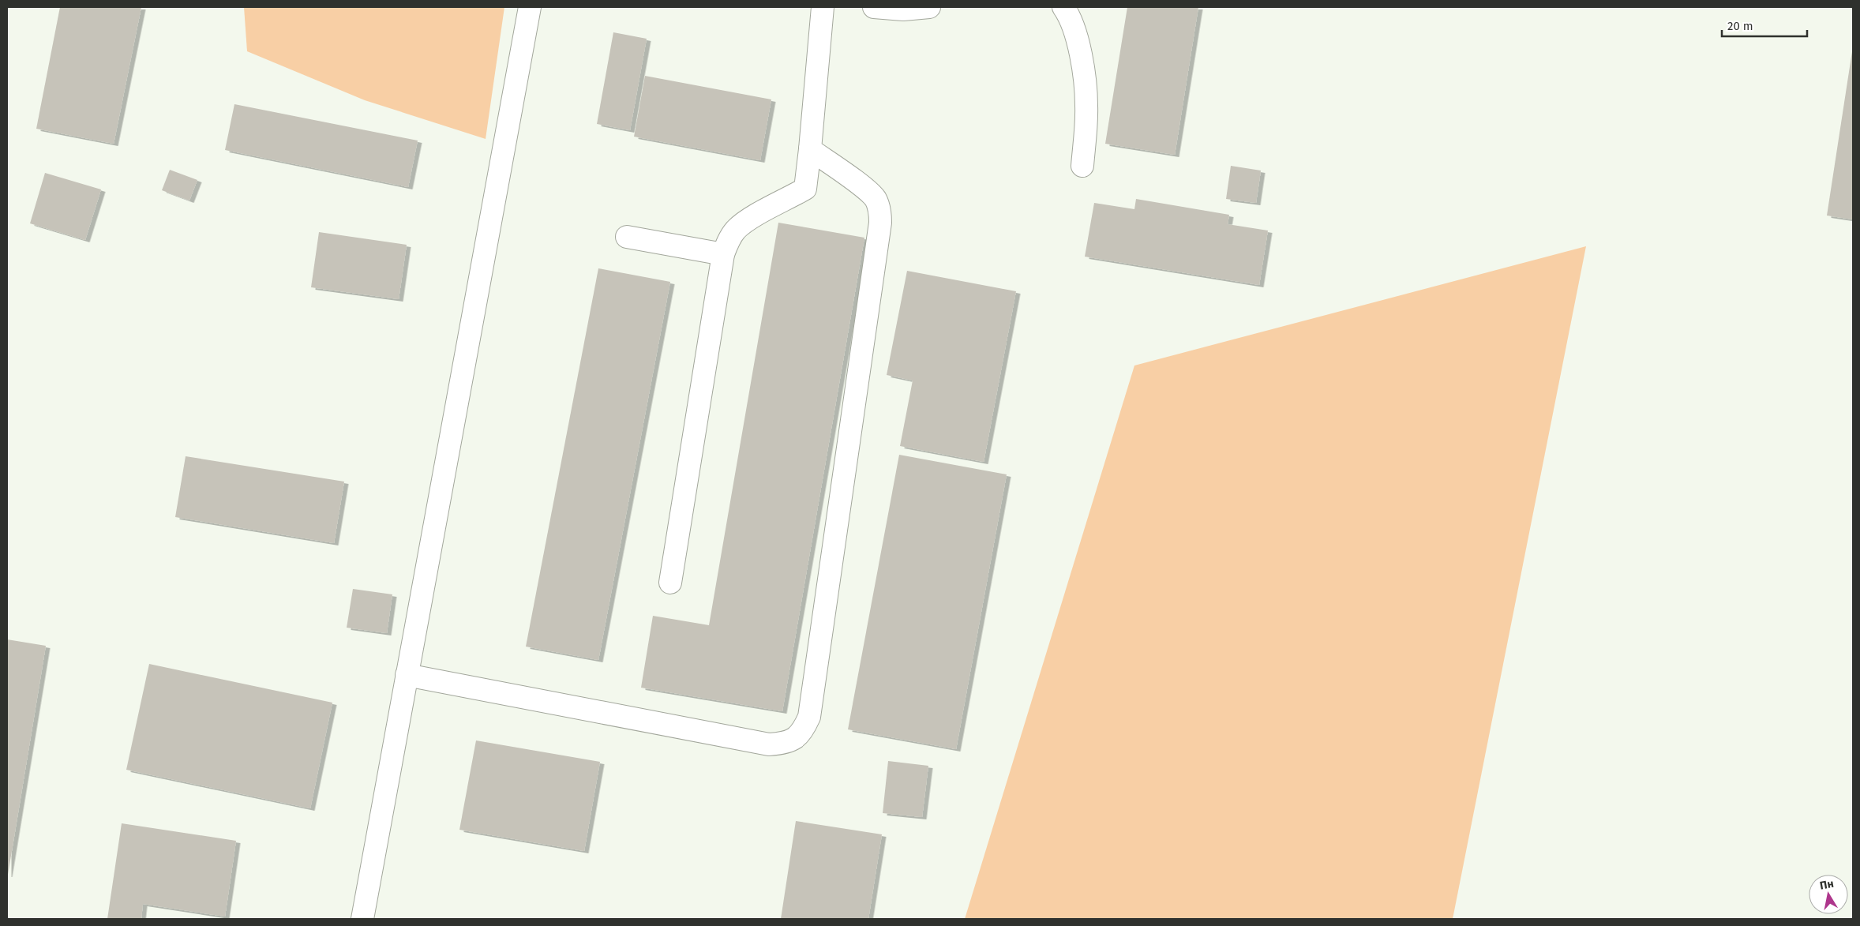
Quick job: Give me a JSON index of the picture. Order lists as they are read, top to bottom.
{
  "scale_bar": "20 m",
  "north": "top"
}
